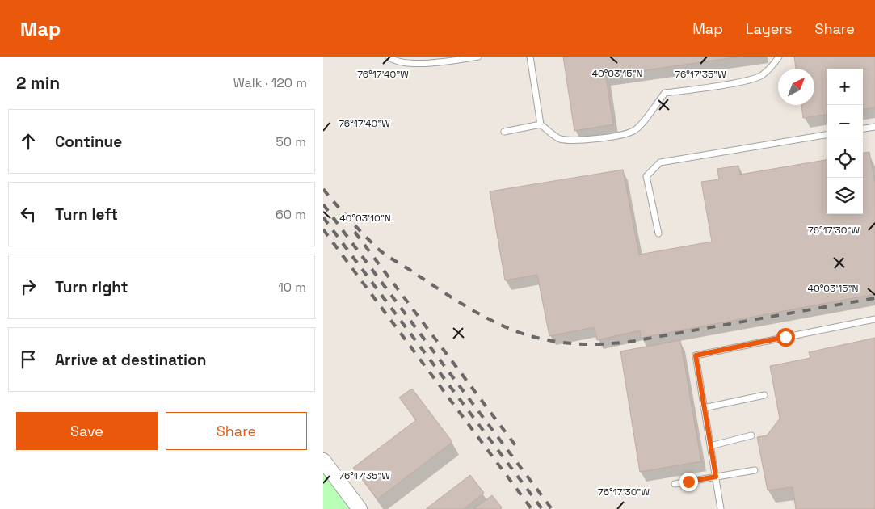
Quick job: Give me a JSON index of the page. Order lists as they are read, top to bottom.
{
  "north": "top right",
  "page": {
    "header": "Map",
    "nav": ["Map", "Layers", "Share"],
    "heading": ["2 min", "Walk · 120 m"],
    "map_buttons": ["+", "−"],
    "list": [
      ["Continue", "50 m"],
      ["Turn left", "60 m"],
      ["Turn right", "10 m"],
      "Arrive at destination"
    ],
    "buttons": ["Save", "Share"]
  },
  "coordinates": [
    "40°03'15\"N",
    "76°17'40\"W",
    "76°17'35\"W",
    "40°03'10\"N",
    "76°17'30\"W"
  ]
}
